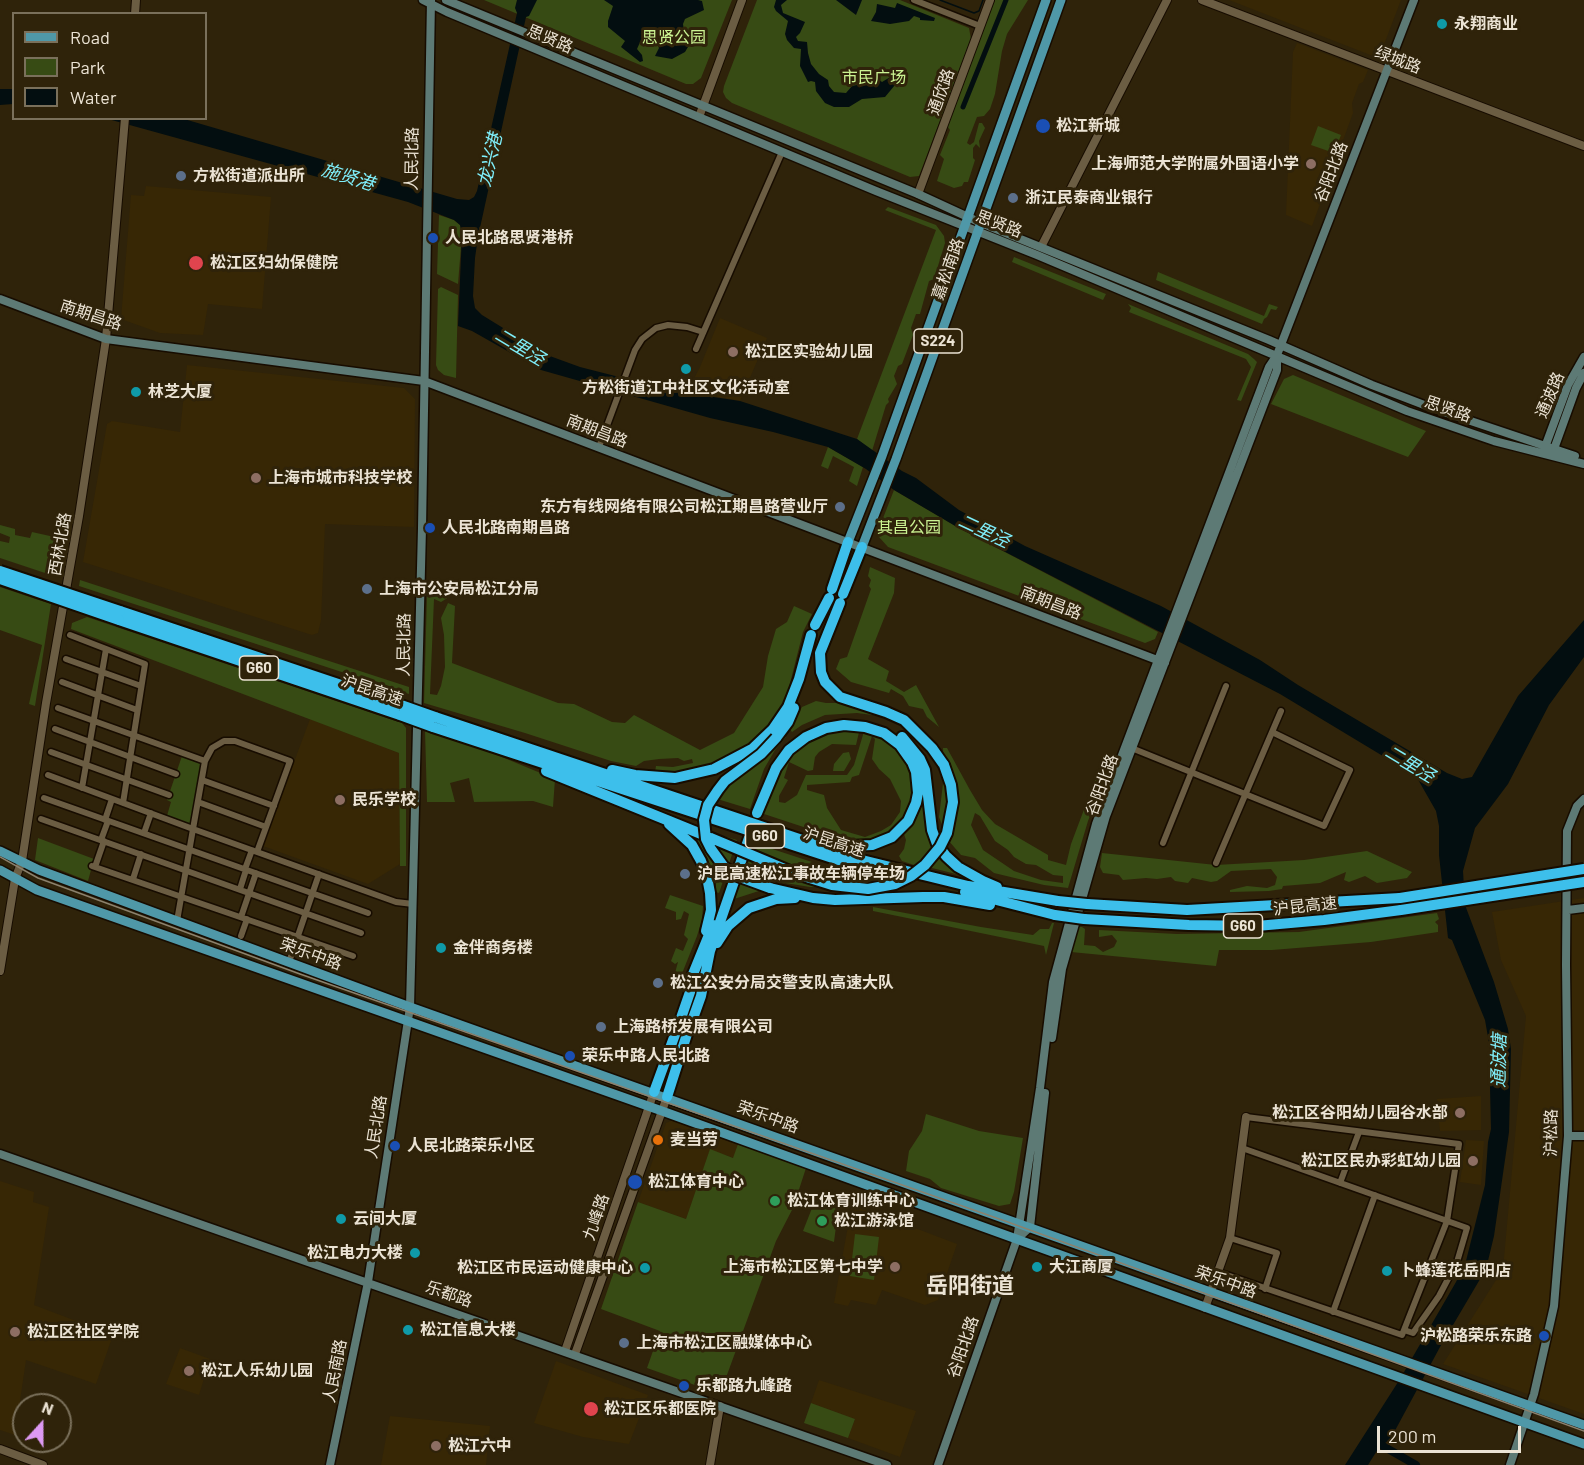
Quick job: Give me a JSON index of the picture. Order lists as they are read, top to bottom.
{
  "streets": {
    "highway": ["G60", "沪昆高速"],
    "main road": [
      "思贤路",
      "人民北路",
      "谷阳北路",
      "嘉松南路",
      "南期昌路",
      "S224",
      "通波路",
      "荣乐中路",
      "沪松路",
      "乐都路",
      "人民南路"
    ],
    "street": [
      "绿城路",
      "通欣路",
      "西林北路",
      "九峰路"
    ]
  },
  "crossings": [
    ["思贤路", "通欣路"],
    ["思贤路", "人民北路"],
    ["思贤路", "谷阳北路"],
    ["思贤路", "嘉松南路"],
    ["思贤路", "通波路"],
    ["绿城路", "谷阳北路"],
    ["人民北路", "南期昌路"],
    ["人民北路", "荣乐中路"],
    ["人民北路", "乐都路"],
    ["人民北路", "人民南路"],
    ["谷阳北路", "南期昌路"],
    ["谷阳北路", "荣乐中路"],
    ["嘉松南路", "南期昌路"],
    ["南期昌路", "西林北路"],
    ["西林北路", "荣乐中路"],
    ["荣乐中路", "沪松路"],
    ["荣乐中路", "九峰路"],
    ["九峰路", "乐都路"],
    ["乐都路", "人民南路"]
  ],
  "districts": ["岳阳街道"],
  "water": [
    "龙兴港",
    "施贤港",
    "二里泾",
    "通波塘"
  ],
  "parks": ["思贤公园", "市民广场", "其昌公园"],
  "places": [
    "永翔商业",
    "松江新城",
    "上海师范大学附属外国语小学",
    "方松街道派出所",
    "浙江民泰商业银行",
    "人民北路思贤港桥",
    "松江区妇幼保健院",
    "松江区实验幼儿园",
    "方松街道江中社区文化活动室",
    "林芝大厦",
    "上海市城市科技学校",
    "东方有线网络有限公司松江期昌路营业厅",
    "人民北路南期昌路",
    "上海市公安局松江分局",
    "民乐学校",
    "沪昆高速松江事故车辆停车场",
    "金伴商务楼",
    "松江公安分局交警支队高速大队",
    "上海路桥发展有限公司",
    "荣乐中路人民北路",
    "松江区谷阳幼儿园谷水部",
    "麦当劳",
    "人民北路荣乐小区",
    "松江区民办彩虹幼儿园",
    "松江体育中心",
    "松江体育训练中心",
    "云间大厦",
    "松江游泳馆",
    "松江电力大楼",
    "上海市松江区第七中学",
    "大江商厦",
    "松江区市民运动健康中心",
    "卜蜂莲花岳阳店",
    "松江信息大楼",
    "松江区社区学院",
    "沪松路荣乐东路",
    "上海市松江区融媒体中心",
    "松江人乐幼儿园",
    "乐都路九峰路",
    "松江区乐都医院",
    "松江六中"
  ],
  "legend": ["Road", "Park", "Water"],
  "scale_bar": "200 m",
  "north": "top"
}
